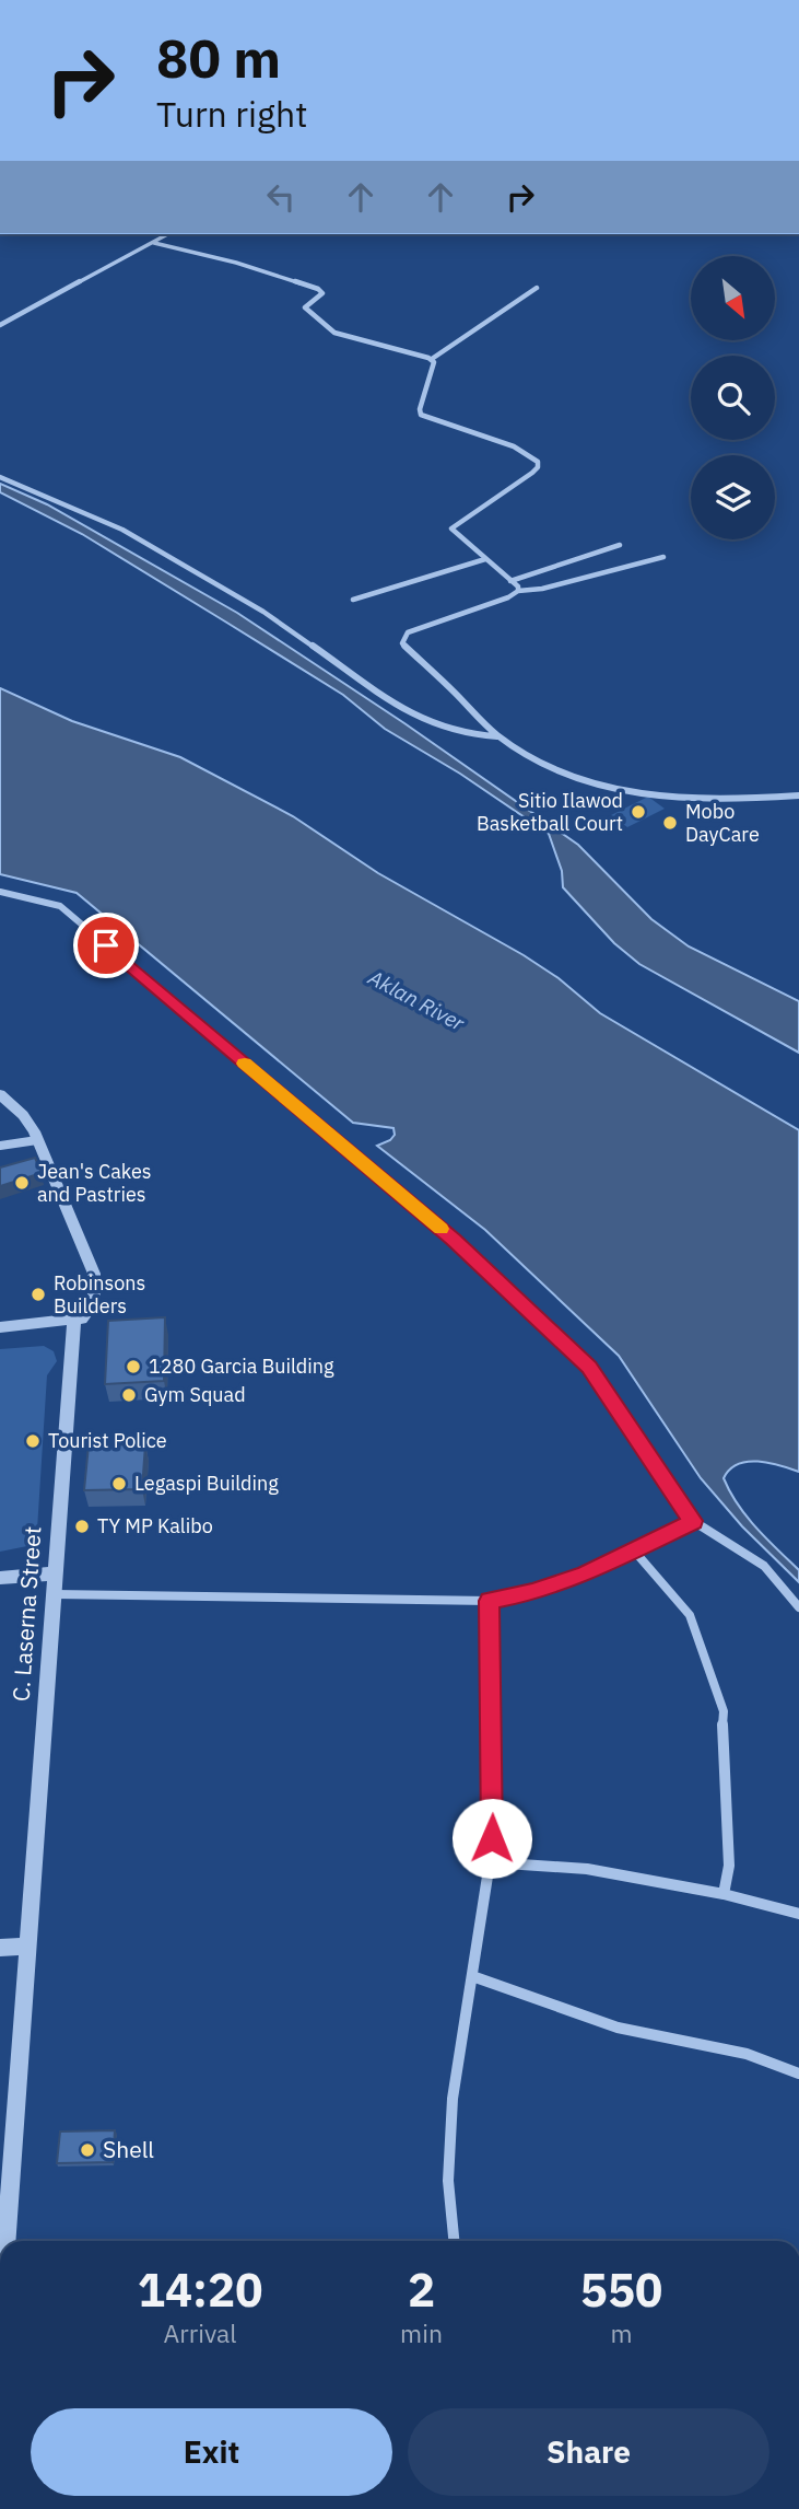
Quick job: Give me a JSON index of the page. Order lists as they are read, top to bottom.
{
  "streets": {
    "street": ["C. Laserna Street"]
  },
  "water": ["Aklan River"],
  "places": [
    "Sitio Ilawod Basketball Court",
    "Mobo DayCare",
    "Jean's Cakes and Pastries",
    "Robinsons Builders",
    "1280 Garcia Building",
    "Gym Squad",
    "Tourist Police",
    "Legaspi Building",
    "TY MP Kalibo",
    "Shell"
  ],
  "north": "bottom right",
  "page": {
    "turn": ["80 m", "Turn right"],
    "eta": [
      "14:20",
      "Arrival",
      "2",
      "min",
      "550",
      "m"
    ],
    "buttons": ["Exit", "Share"]
  }
}
